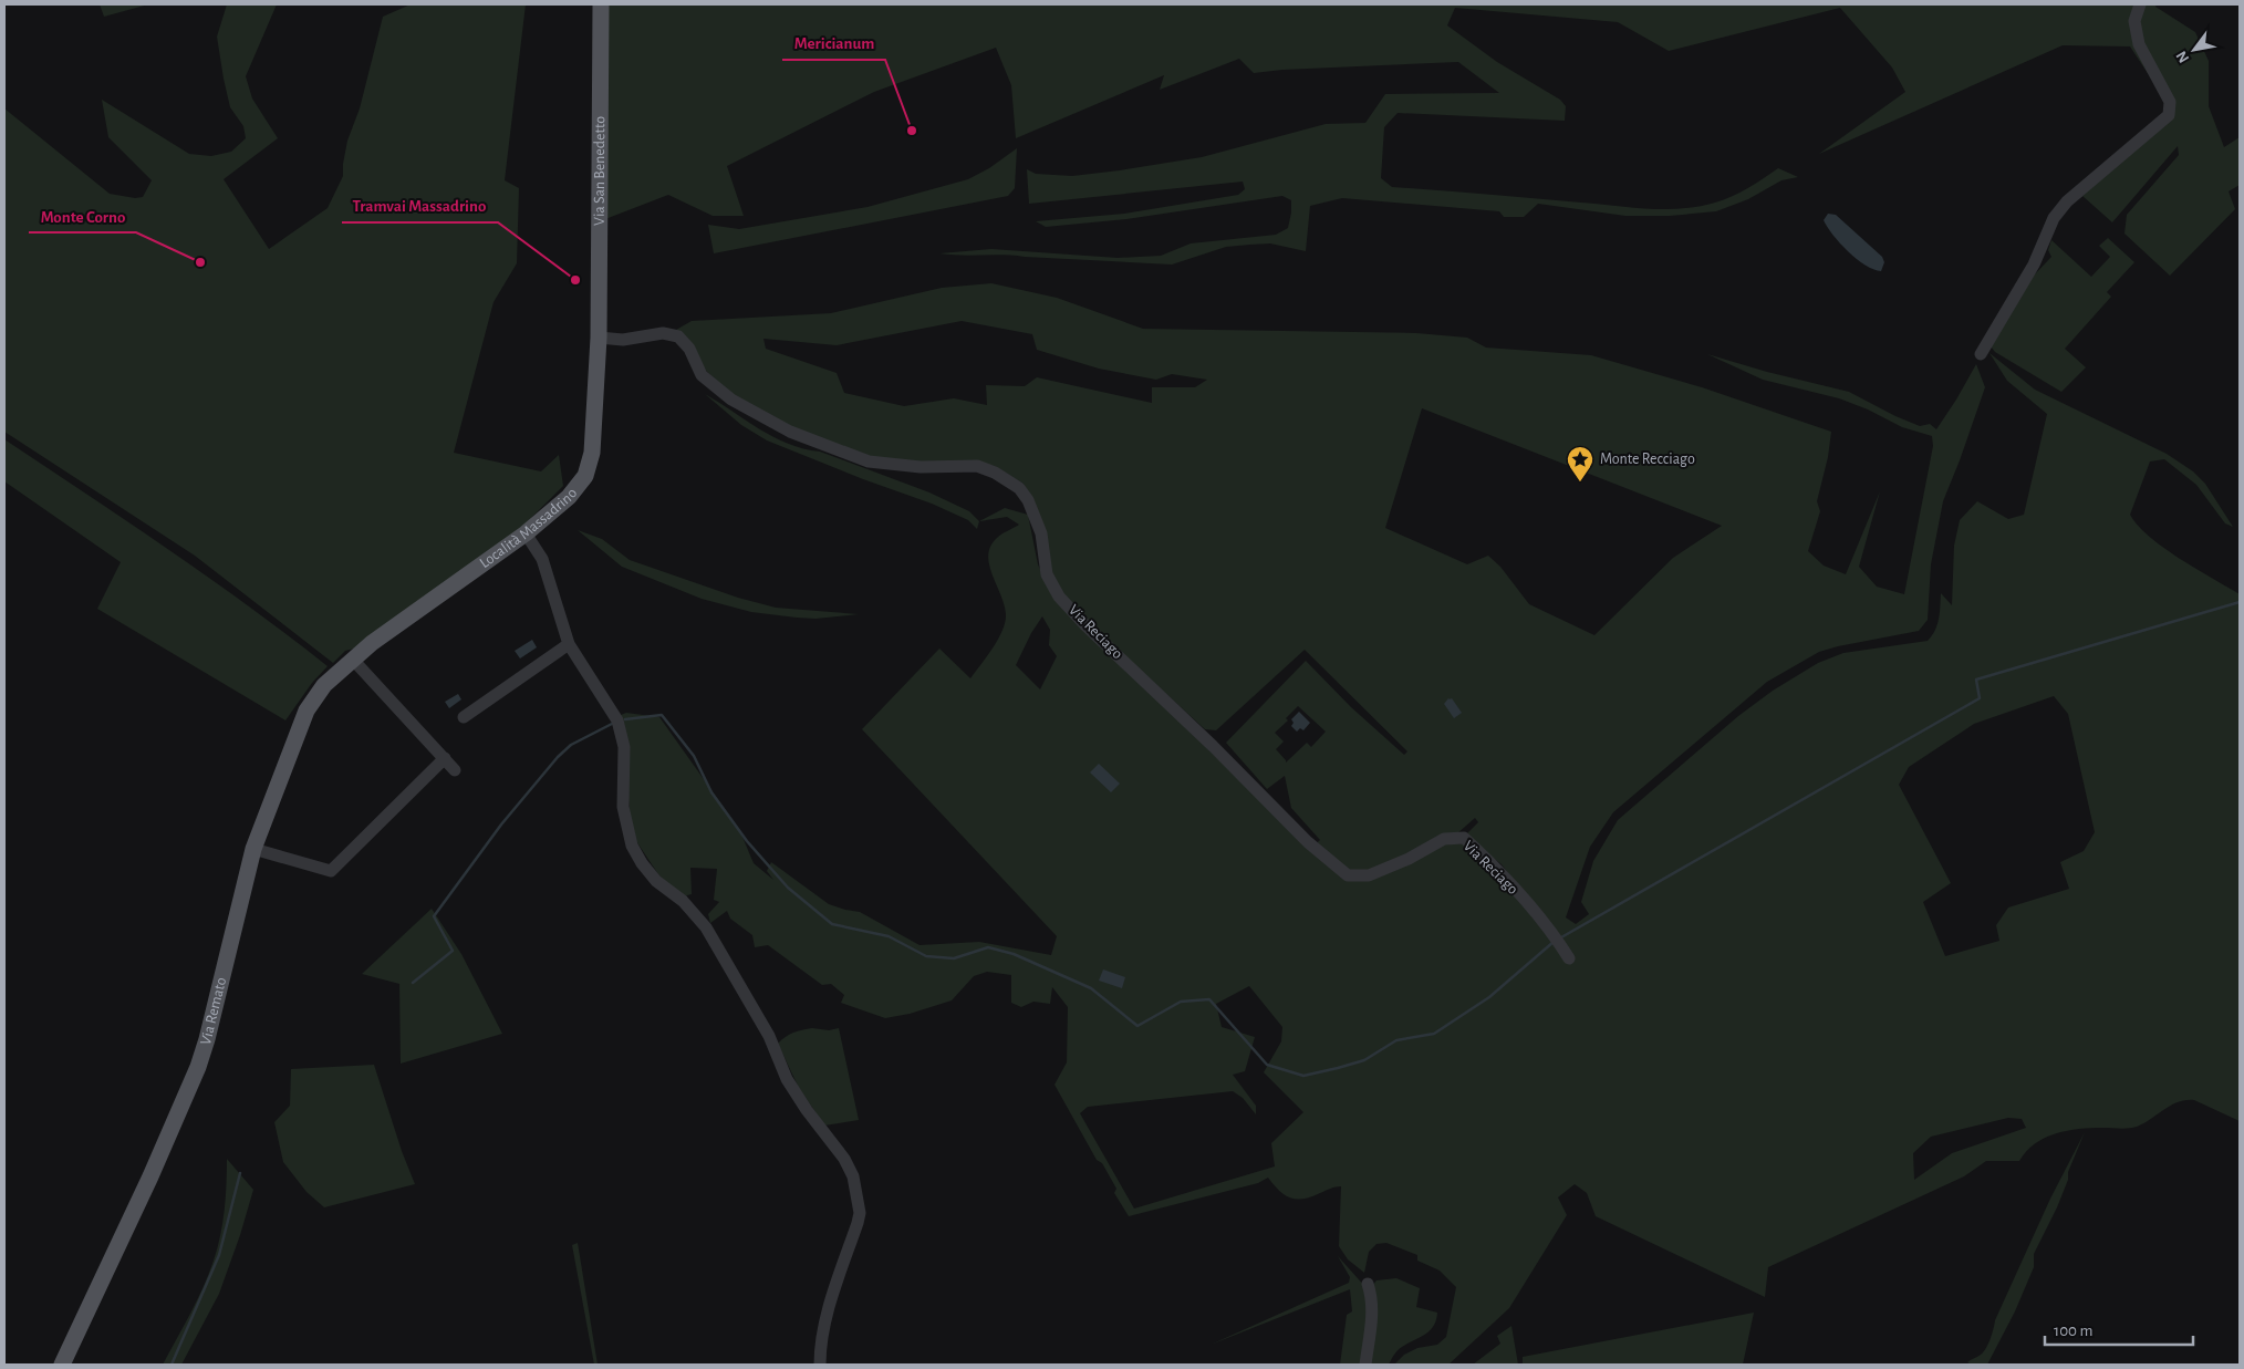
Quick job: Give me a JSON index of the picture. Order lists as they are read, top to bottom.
{
  "streets": {
    "main road": ["Via San Benedetto", "Località Massadrino", "Via Remato"],
    "street": ["Via Reciago"]
  },
  "crossings": [
    ["Via San Benedetto", "Località Massadrino"],
    ["Via San Benedetto", "Via Reciago"],
    ["Località Massadrino", "Via Reciago"],
    ["Località Massadrino", "Via Remato"]
  ],
  "places": {
    "other": ["Mericianum", "Monte Corno", "Tramvai Massadrino"],
    "place": ["Monte Recciago"]
  },
  "scale_bar": "100 m",
  "north": "bottom left"
}
